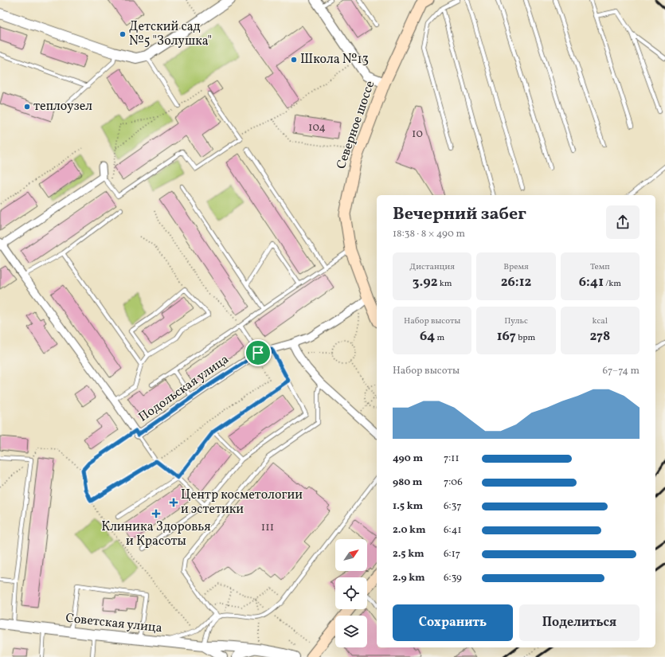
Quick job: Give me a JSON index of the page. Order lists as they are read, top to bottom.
{
  "streets": {
    "main road": ["Северное шоссе"],
    "street": ["Подольская улица", "Советская улица"]
  },
  "crossings": [
    ["Северное шоссе", "Подольская улица"]
  ],
  "places": {
    "other": ["Детский сад №5 \"Золушка\"", "Школа №13", "теплоузел"],
    "health": ["Центр косметологии и эстетики", "Клиника Здоровья и Красоты"]
  },
  "house_numbers": ["104", "10", "111"],
  "north": "top right",
  "page": {
    "heading": ["Вечерний забег", "18:38 · 8 × 490 m"],
    "stats": [
      ["Дистанция", "3.92 km"],
      ["Время", "26:12"],
      ["Темп", "6:41 /km"],
      ["Набор высоты", "64 m"],
      ["Пульс", "167 bpm"],
      ["kcal", "278"]
    ],
    "chart": ["Набор высоты", "67–74 m"],
    "list": [
      {
        "name": "490 m",
        "note": "7:11"
      },
      {
        "name": "980 m",
        "note": "7:06"
      },
      {
        "name": "1.5 km",
        "note": "6:37"
      },
      {
        "name": "2.0 km",
        "note": "6:41"
      },
      {
        "name": "2.5 km",
        "note": "6:17"
      },
      {
        "name": "2.9 km",
        "note": "6:39"
      }
    ],
    "buttons": ["Сохранить", "Поделиться"]
  }
}
